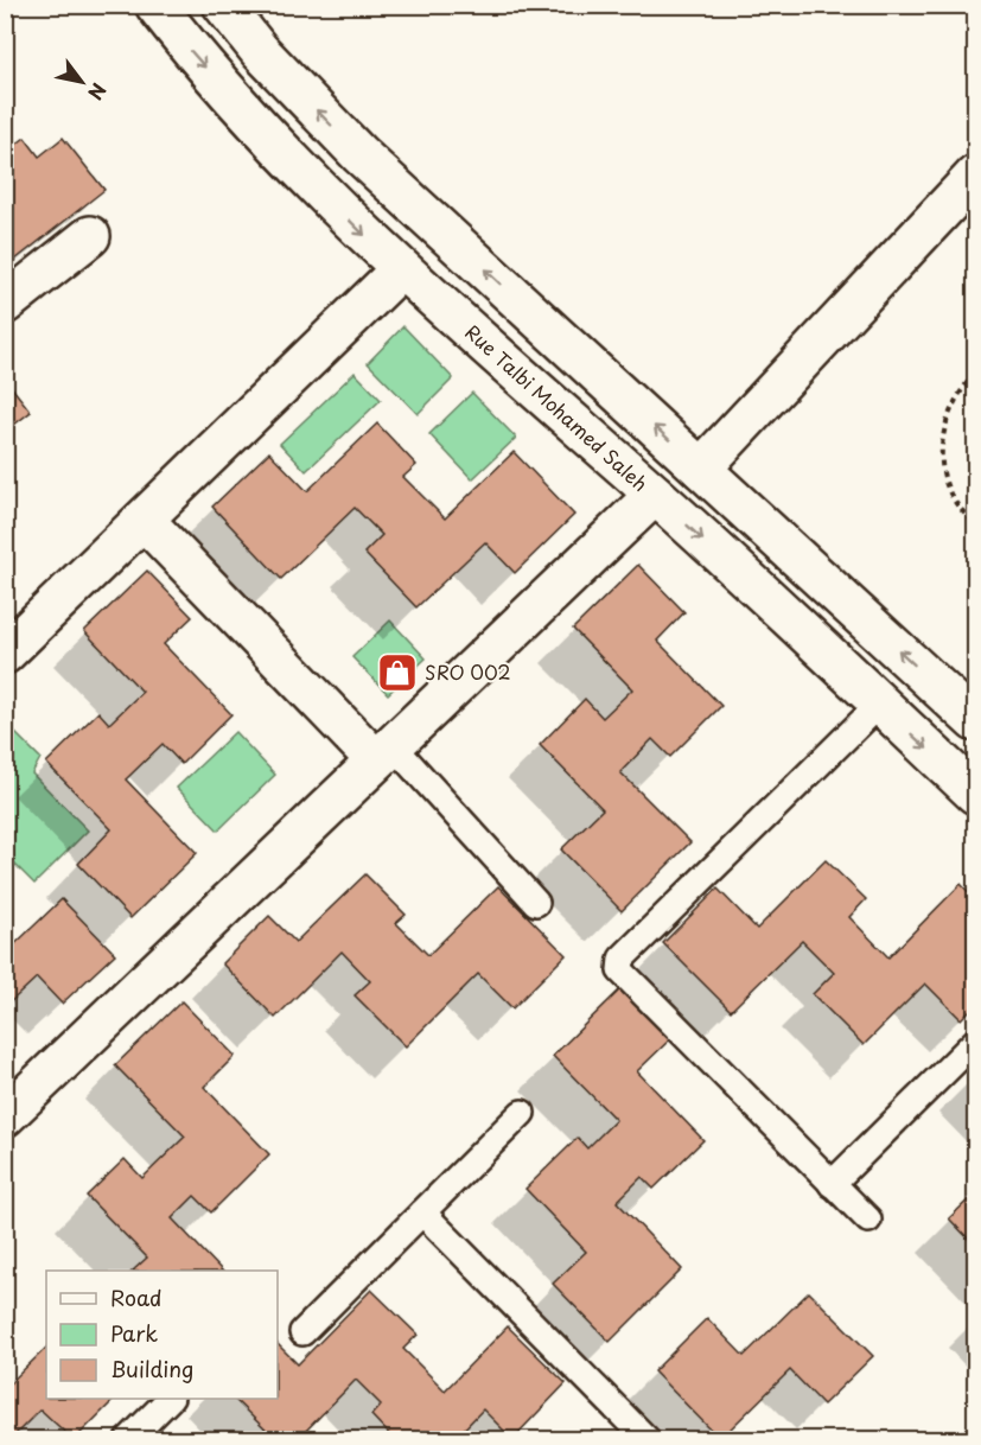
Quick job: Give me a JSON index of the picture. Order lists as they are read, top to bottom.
{
  "streets": {
    "street": ["Rue Talbi Mohamed Saleh"]
  },
  "places": {
    "shop": ["SRO 002"]
  },
  "legend": ["Road", "Park", "Building"],
  "north": "bottom right"
}
